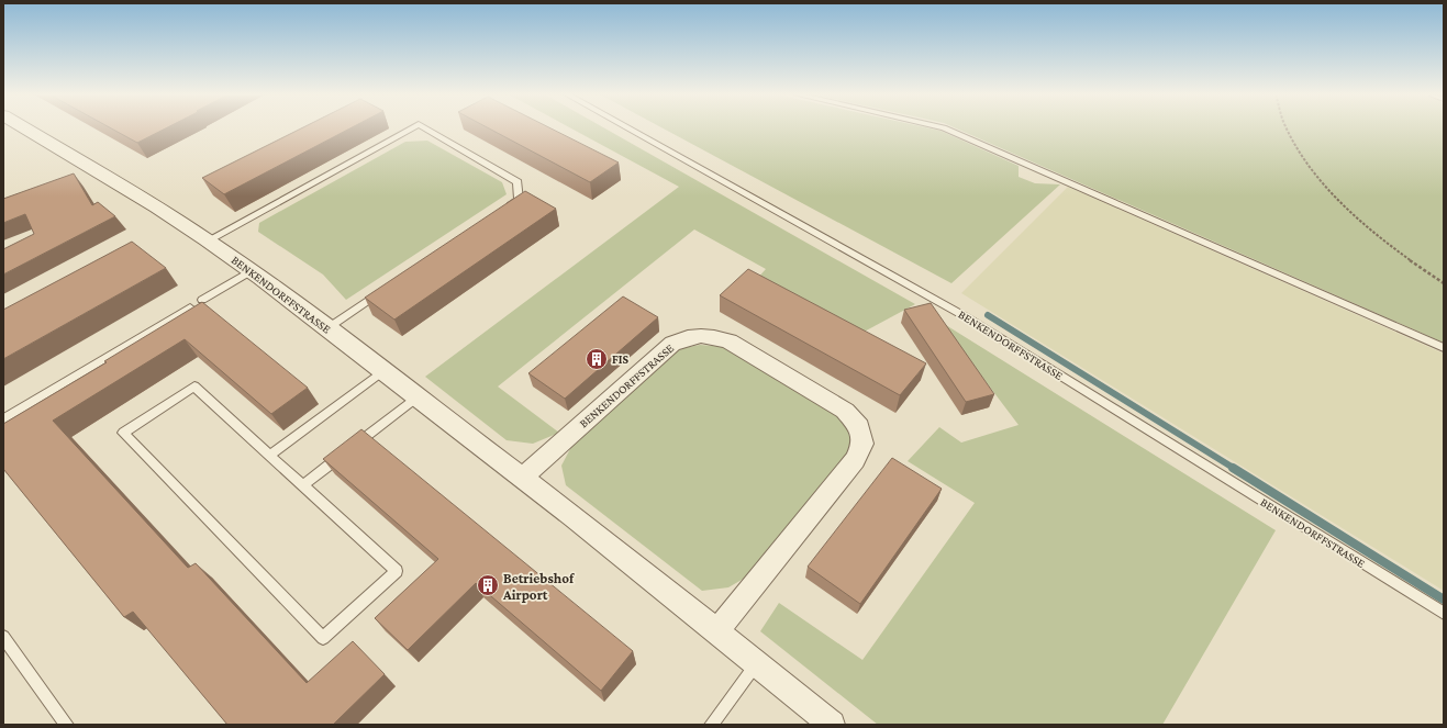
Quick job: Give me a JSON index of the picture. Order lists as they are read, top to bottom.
{
  "streets": {
    "street": ["BENKENDORFFSTRASSE"]
  },
  "places": {
    "building": ["FIS", "Betriebshof Airport"]
  }
}
